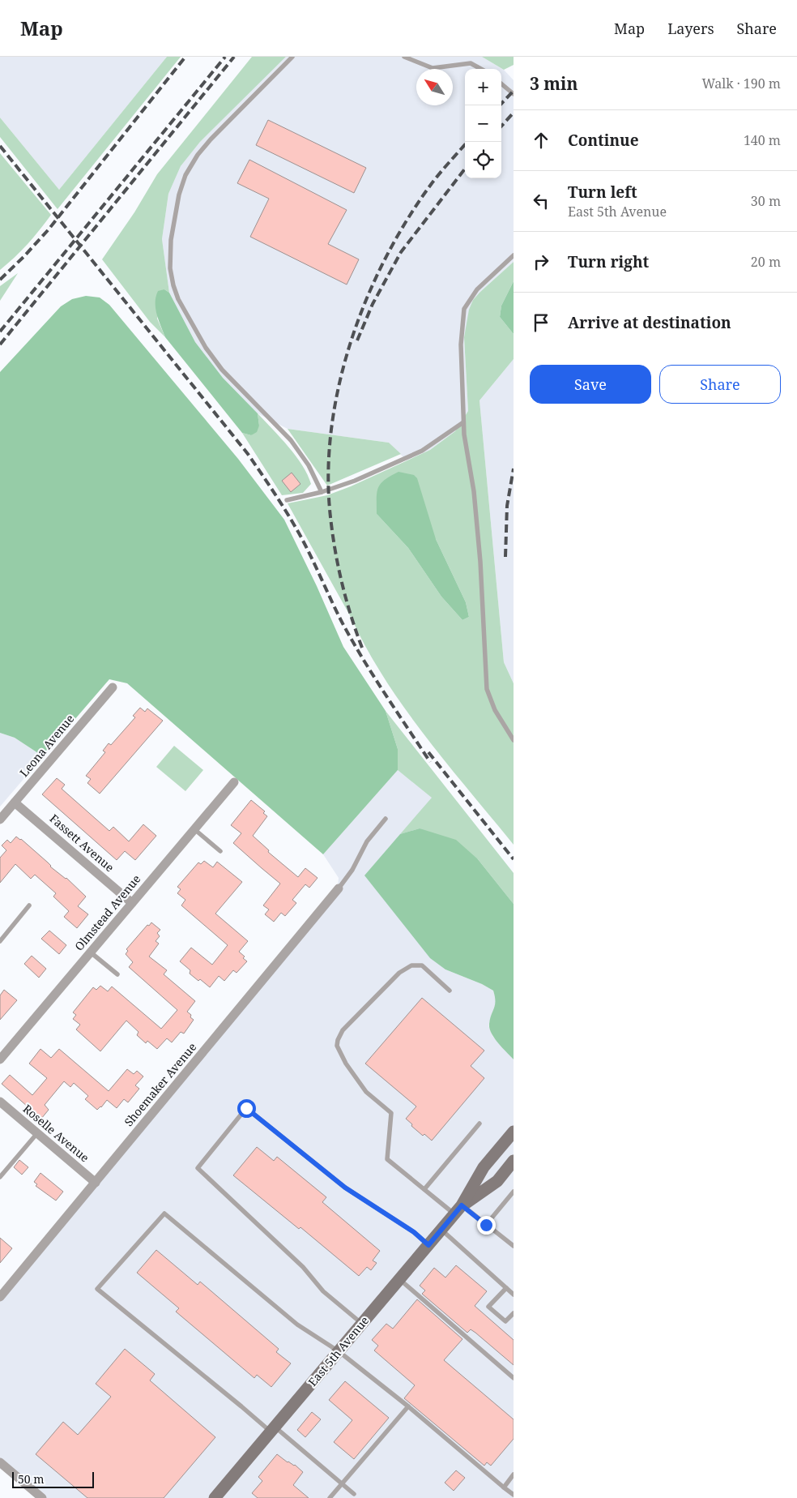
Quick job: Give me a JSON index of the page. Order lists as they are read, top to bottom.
{
  "streets": {
    "main road": ["East 5th Avenue"],
    "street": [
      "Leona Avenue",
      "Fassett Avenue",
      "Olmstead Avenue",
      "Shoemaker Avenue",
      "Roselle Avenue"
    ]
  },
  "crossings": [
    ["Leona Avenue", "Fassett Avenue"],
    ["Fassett Avenue", "Olmstead Avenue"],
    ["Shoemaker Avenue", "Roselle Avenue"]
  ],
  "scale_bar": "50 m",
  "north": "top left",
  "page": {
    "header": "Map",
    "nav": ["Map", "Layers", "Share"],
    "heading": ["3 min", "Walk · 190 m"],
    "map_buttons": ["+", "−"],
    "list": [
      ["Continue", "140 m"],
      ["Turn left", "East 5th Avenue", "30 m"],
      ["Turn right", "20 m"],
      "Arrive at destination"
    ],
    "buttons": ["Save", "Share"],
    "scale": "50 m"
  }
}
